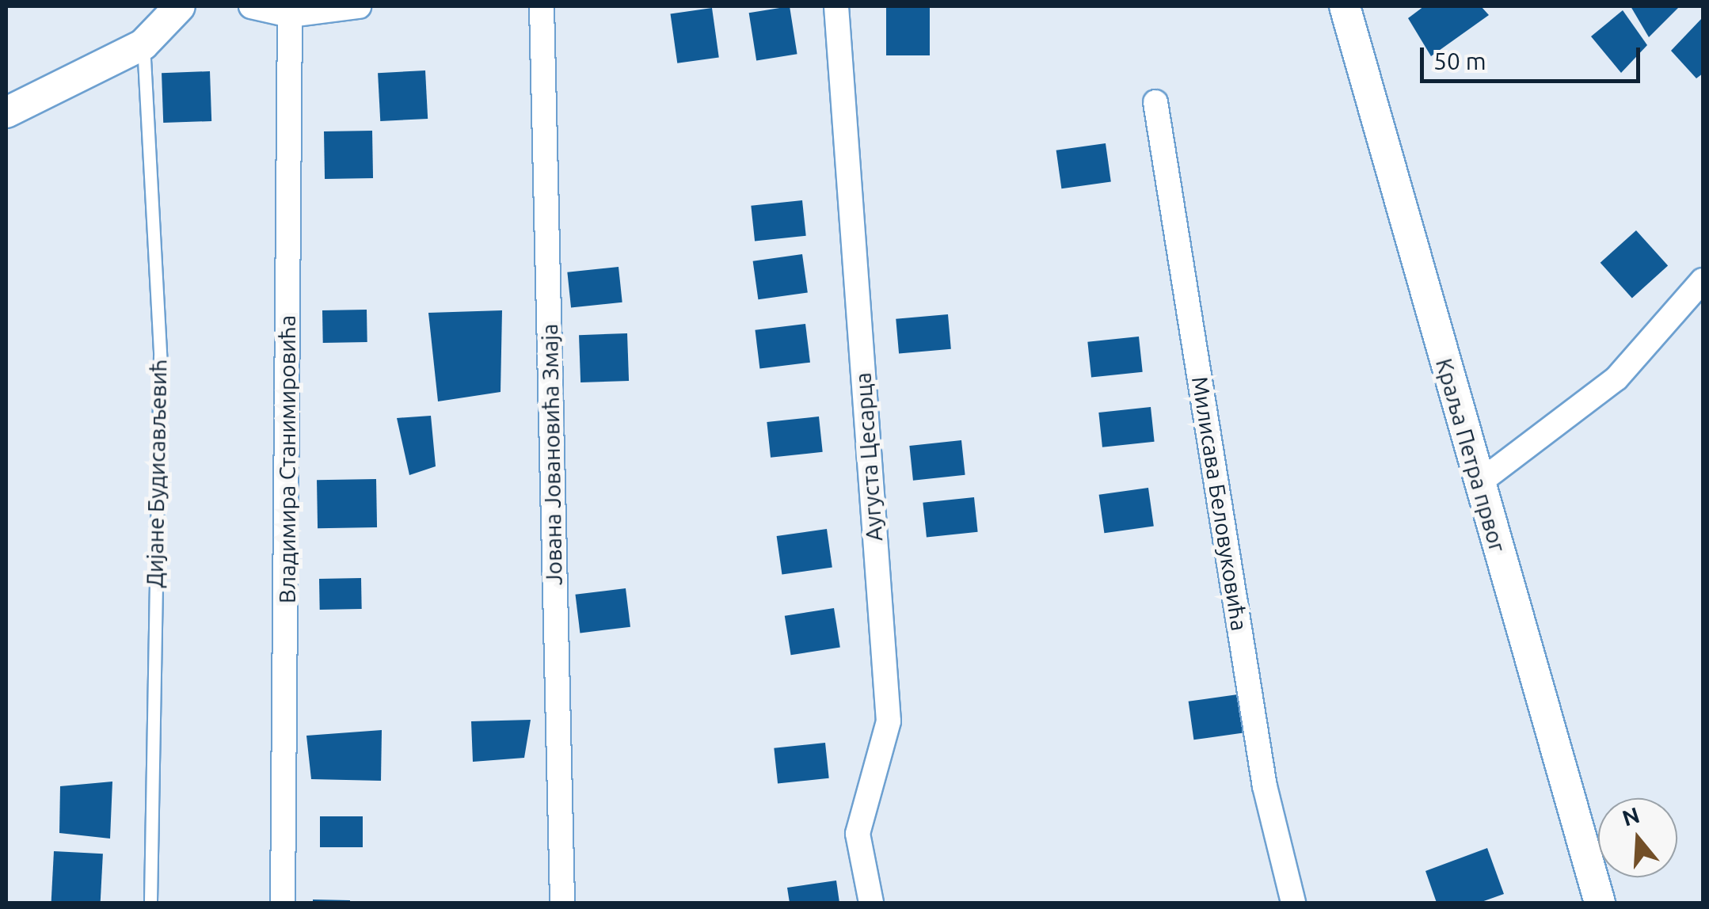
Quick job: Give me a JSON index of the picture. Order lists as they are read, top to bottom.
{
  "streets": {
    "street": [
      "Јована Јовановића Змаја",
      "Краља Петра првог",
      "Аугуста Цесарца",
      "Владимира Станимировића",
      "Милисава Беловуковића"
    ],
    "lane": ["Дијане Будисављевић"]
  },
  "scale_bar": "50 m",
  "north": "top"
}
